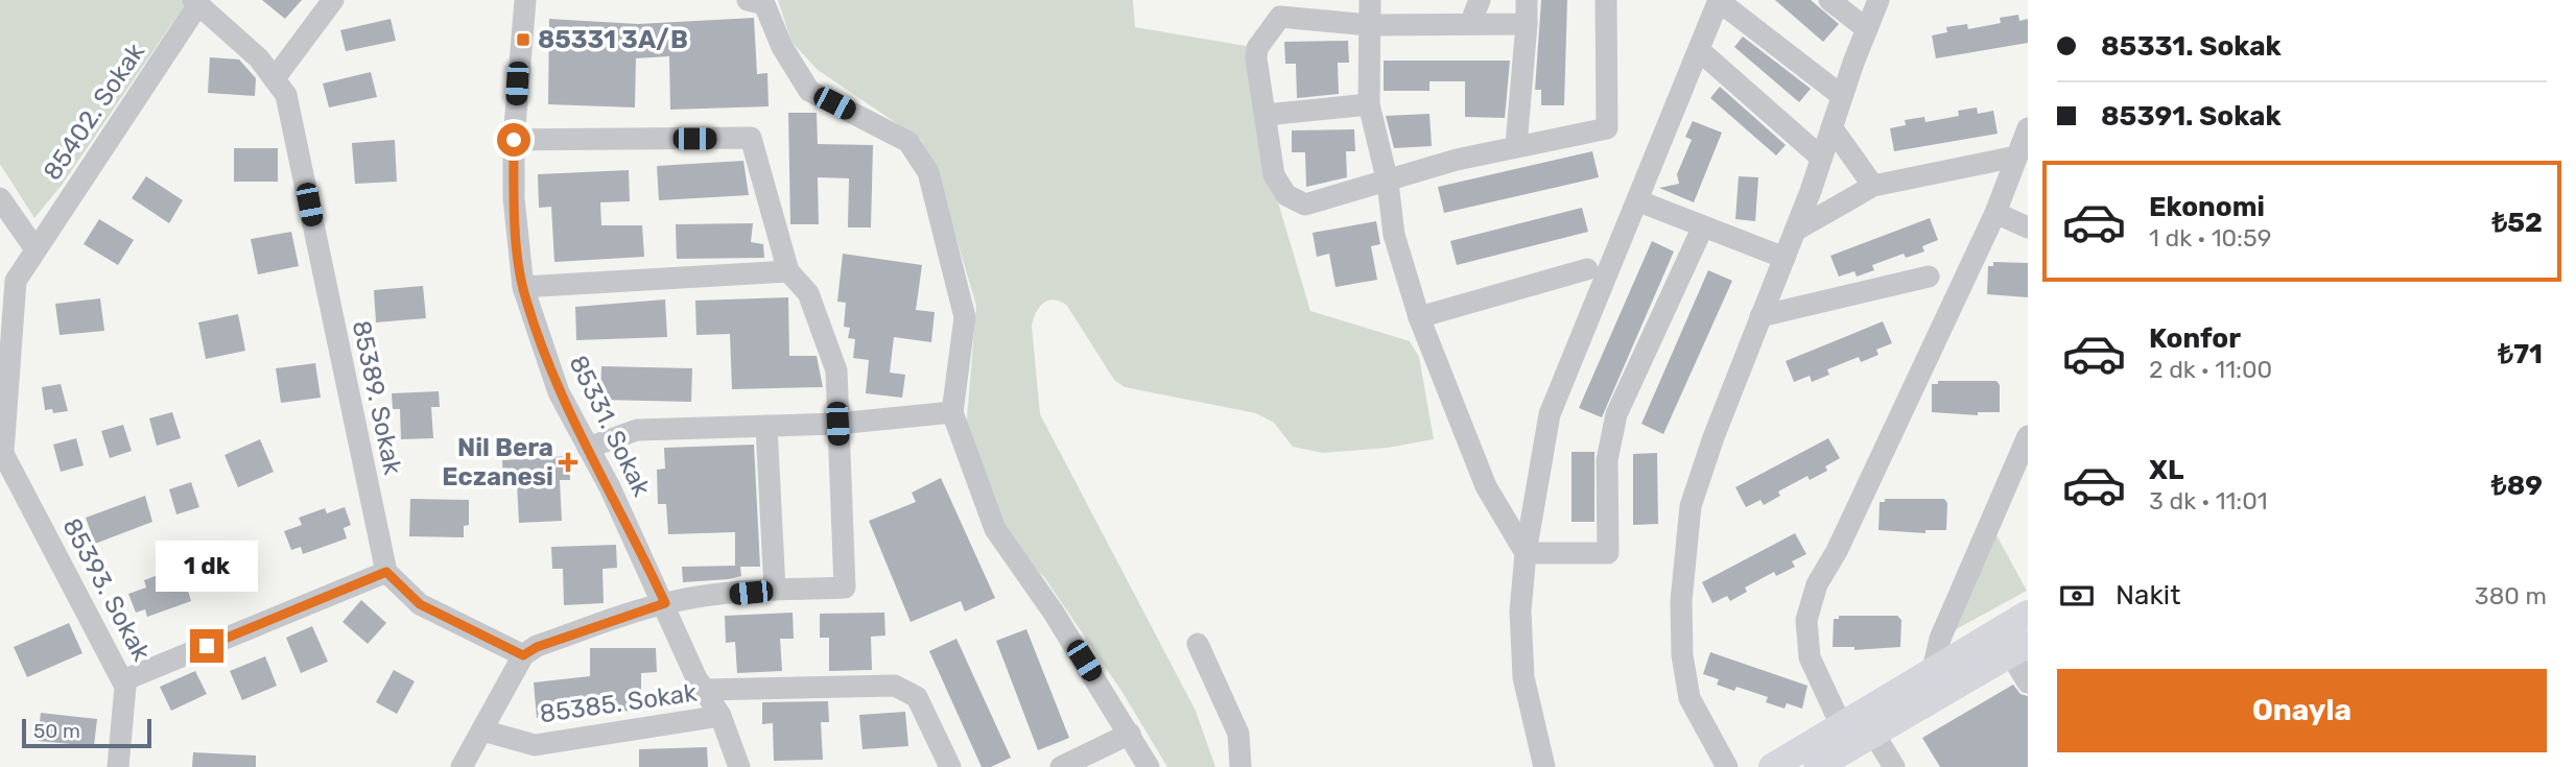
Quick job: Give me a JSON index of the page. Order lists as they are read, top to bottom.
{
  "streets": {
    "street": [
      "85402. Sokak",
      "85389. Sokak",
      "85331. Sokak",
      "85393. Sokak",
      "85385. Sokak"
    ]
  },
  "crossings": [
    ["85402. Sokak", "85389. Sokak"],
    ["85402. Sokak", "85393. Sokak"],
    ["85331. Sokak", "85385. Sokak"]
  ],
  "places": {
    "transit": ["85331 3A/B"],
    "health": ["Nil Bera Eczanesi"]
  },
  "scale_bar": "50 m",
  "page": {
    "banner": ["85331. Sokak", "85391. Sokak"],
    "list": [
      {
        "name": "Ekonomi",
        "note": "1 dk · 10:59",
        "value": "₺52"
      },
      {
        "name": "Konfor",
        "note": "2 dk · 11:00",
        "value": "₺71"
      },
      {
        "name": "XL",
        "note": "3 dk · 11:01",
        "value": "₺89"
      }
    ],
    "bubble": "1 dk",
    "pay": ["Nakit", "380 m"],
    "buttons": "Onayla",
    "scale": "50 m"
  }
}
